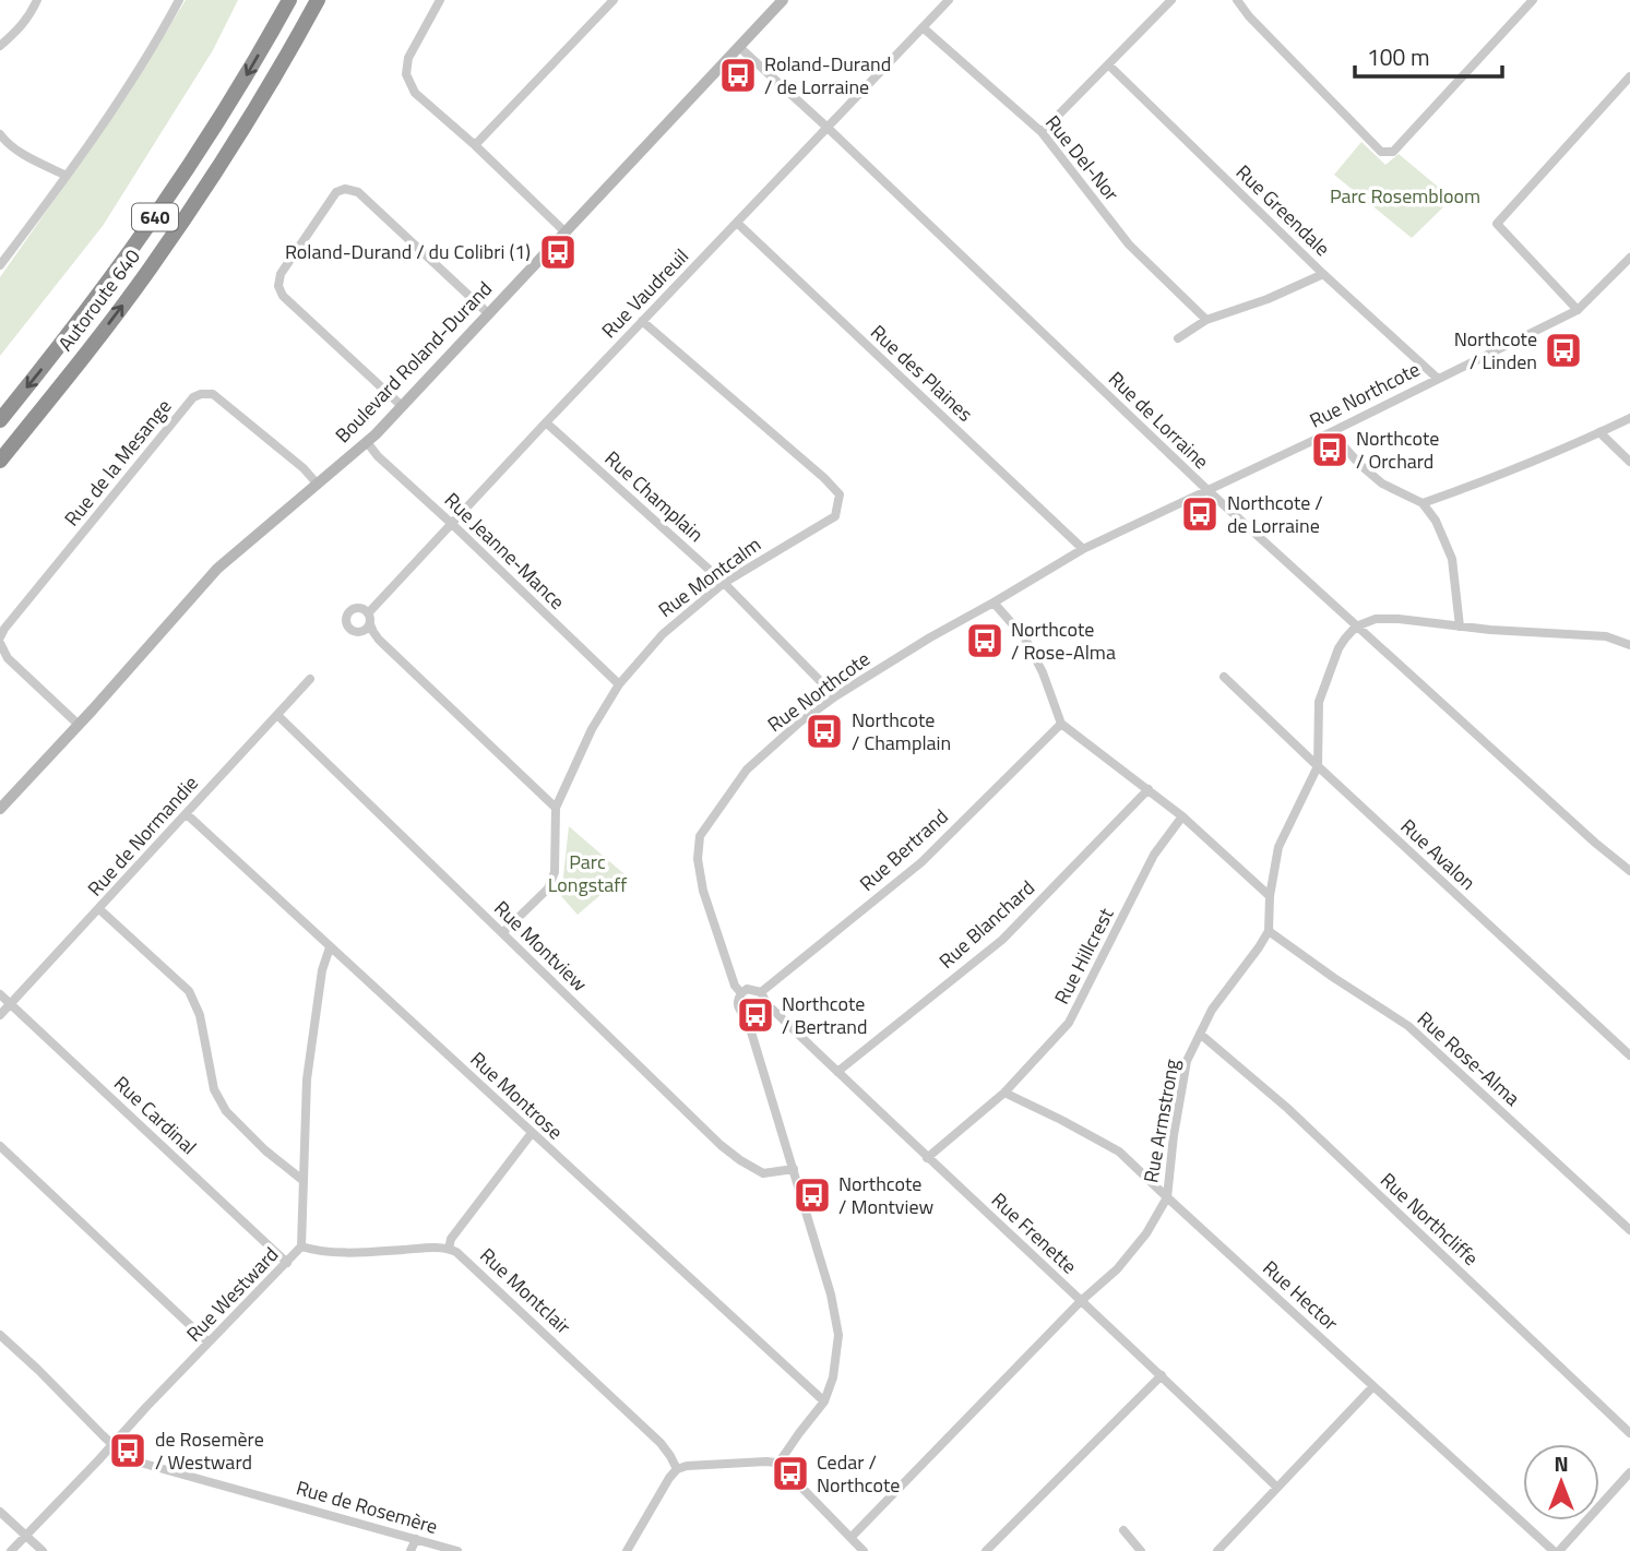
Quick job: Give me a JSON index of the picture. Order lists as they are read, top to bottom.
{
  "streets": {
    "highway": ["640", "Autoroute 640"],
    "street": [
      "Rue Del-Nor",
      "Rue Greendale",
      "Rue Vaudreuil",
      "Boulevard Roland-Durand",
      "Rue des Plaines",
      "Rue Northcote",
      "Rue de Lorraine",
      "Rue de la Mesange",
      "Rue Champlain",
      "Rue Jeanne-Mance",
      "Rue Montcalm",
      "Rue de Normandie",
      "Rue Bertrand",
      "Rue Avalon",
      "Rue Blanchard",
      "Rue Montview",
      "Rue Hillcrest",
      "Rue Rose-Alma",
      "Rue Montrose",
      "Rue Cardinal",
      "Rue Armstrong",
      "Rue Northcliffe",
      "Rue Frenette",
      "Rue Montclair",
      "Rue Westward",
      "Rue Hector",
      "Rue de Rosemère"
    ]
  },
  "crossings": [
    ["Rue Del-Nor", "Rue Vaudreuil"],
    ["Rue Greendale", "Rue Northcote"],
    ["Rue Vaudreuil", "Rue des Plaines"],
    ["Rue Vaudreuil", "Rue de Lorraine"],
    ["Rue Vaudreuil", "Rue Champlain"],
    ["Rue Vaudreuil", "Rue Jeanne-Mance"],
    ["Rue Vaudreuil", "Rue Montcalm"],
    ["Boulevard Roland-Durand", "Rue de Lorraine"],
    ["Boulevard Roland-Durand", "Rue de la Mesange"],
    ["Boulevard Roland-Durand", "Rue Jeanne-Mance"],
    ["Rue des Plaines", "Rue Northcote"],
    ["Rue Northcote", "Rue de Lorraine"],
    ["Rue Northcote", "Rue Champlain"],
    ["Rue Northcote", "Rue Bertrand"],
    ["Rue Northcote", "Rue Montview"],
    ["Rue Northcote", "Rue Montrose"],
    ["Rue Northcote", "Rue Frenette"],
    ["Rue Champlain", "Rue Montcalm"],
    ["Rue Jeanne-Mance", "Rue Montcalm"],
    ["Rue Montcalm", "Rue Montview"],
    ["Rue de Normandie", "Rue Montview"],
    ["Rue de Normandie", "Rue Montrose"],
    ["Rue de Normandie", "Rue Cardinal"],
    ["Rue Bertrand", "Rue Frenette"],
    ["Rue Blanchard", "Rue Frenette"],
    ["Rue Hillcrest", "Rue Frenette"],
    ["Rue Hillcrest", "Rue Hector"],
    ["Rue Rose-Alma", "Rue Armstrong"],
    ["Rue Montrose", "Rue Westward"],
    ["Rue Cardinal", "Rue Westward"],
    ["Rue Armstrong", "Rue Northcliffe"],
    ["Rue Armstrong", "Rue Frenette"],
    ["Rue Armstrong", "Rue Hector"],
    ["Rue Westward", "Rue de Rosemère"]
  ],
  "parks": ["Parc Rosembloom", "Parc Longstaff"],
  "places": {
    "bus stop": [
      "Roland-Durand / de Lorraine",
      "Roland-Durand / du Colibri (1)",
      "Northcote / Linden",
      "Northcote / Orchard",
      "Northcote / de Lorraine",
      "Northcote / Rose-Alma",
      "Northcote / Champlain",
      "Northcote / Bertrand",
      "Northcote / Montview",
      "de Rosemère / Westward",
      "Cedar / Northcote"
    ]
  },
  "scale_bar": "100 m",
  "north": "top"
}
